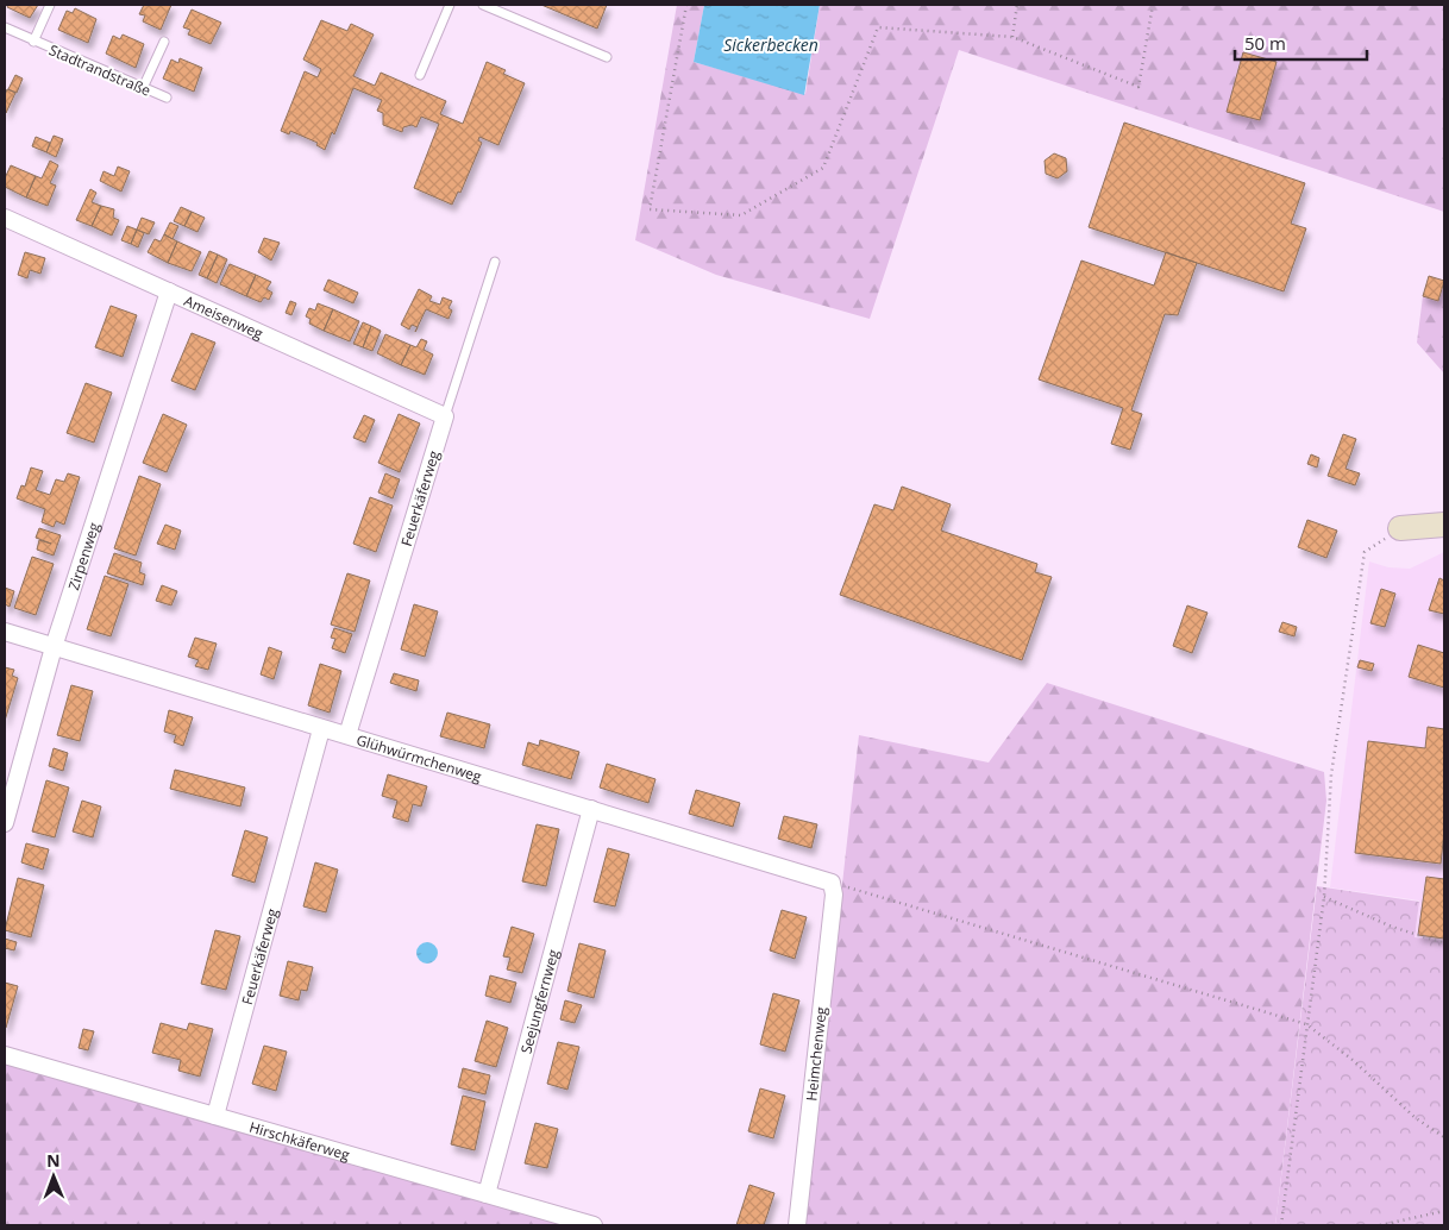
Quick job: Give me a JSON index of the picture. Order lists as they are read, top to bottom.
{
  "streets": {
    "street": [
      "Ameisenweg",
      "Feuerkäferweg",
      "Zirpenweg",
      "Glühwürmchenweg",
      "Seejungfernweg",
      "Heimchenweg",
      "Hirschkäferweg"
    ],
    "lane": ["Stadtrandstraße"]
  },
  "crossings": [
    ["Ameisenweg", "Feuerkäferweg"],
    ["Ameisenweg", "Zirpenweg"],
    ["Feuerkäferweg", "Glühwürmchenweg"],
    ["Feuerkäferweg", "Hirschkäferweg"],
    ["Zirpenweg", "Glühwürmchenweg"],
    ["Glühwürmchenweg", "Seejungfernweg"],
    ["Glühwürmchenweg", "Heimchenweg"],
    ["Seejungfernweg", "Hirschkäferweg"]
  ],
  "water": ["Sickerbecken"],
  "scale_bar": "50 m",
  "north": "top"
}
